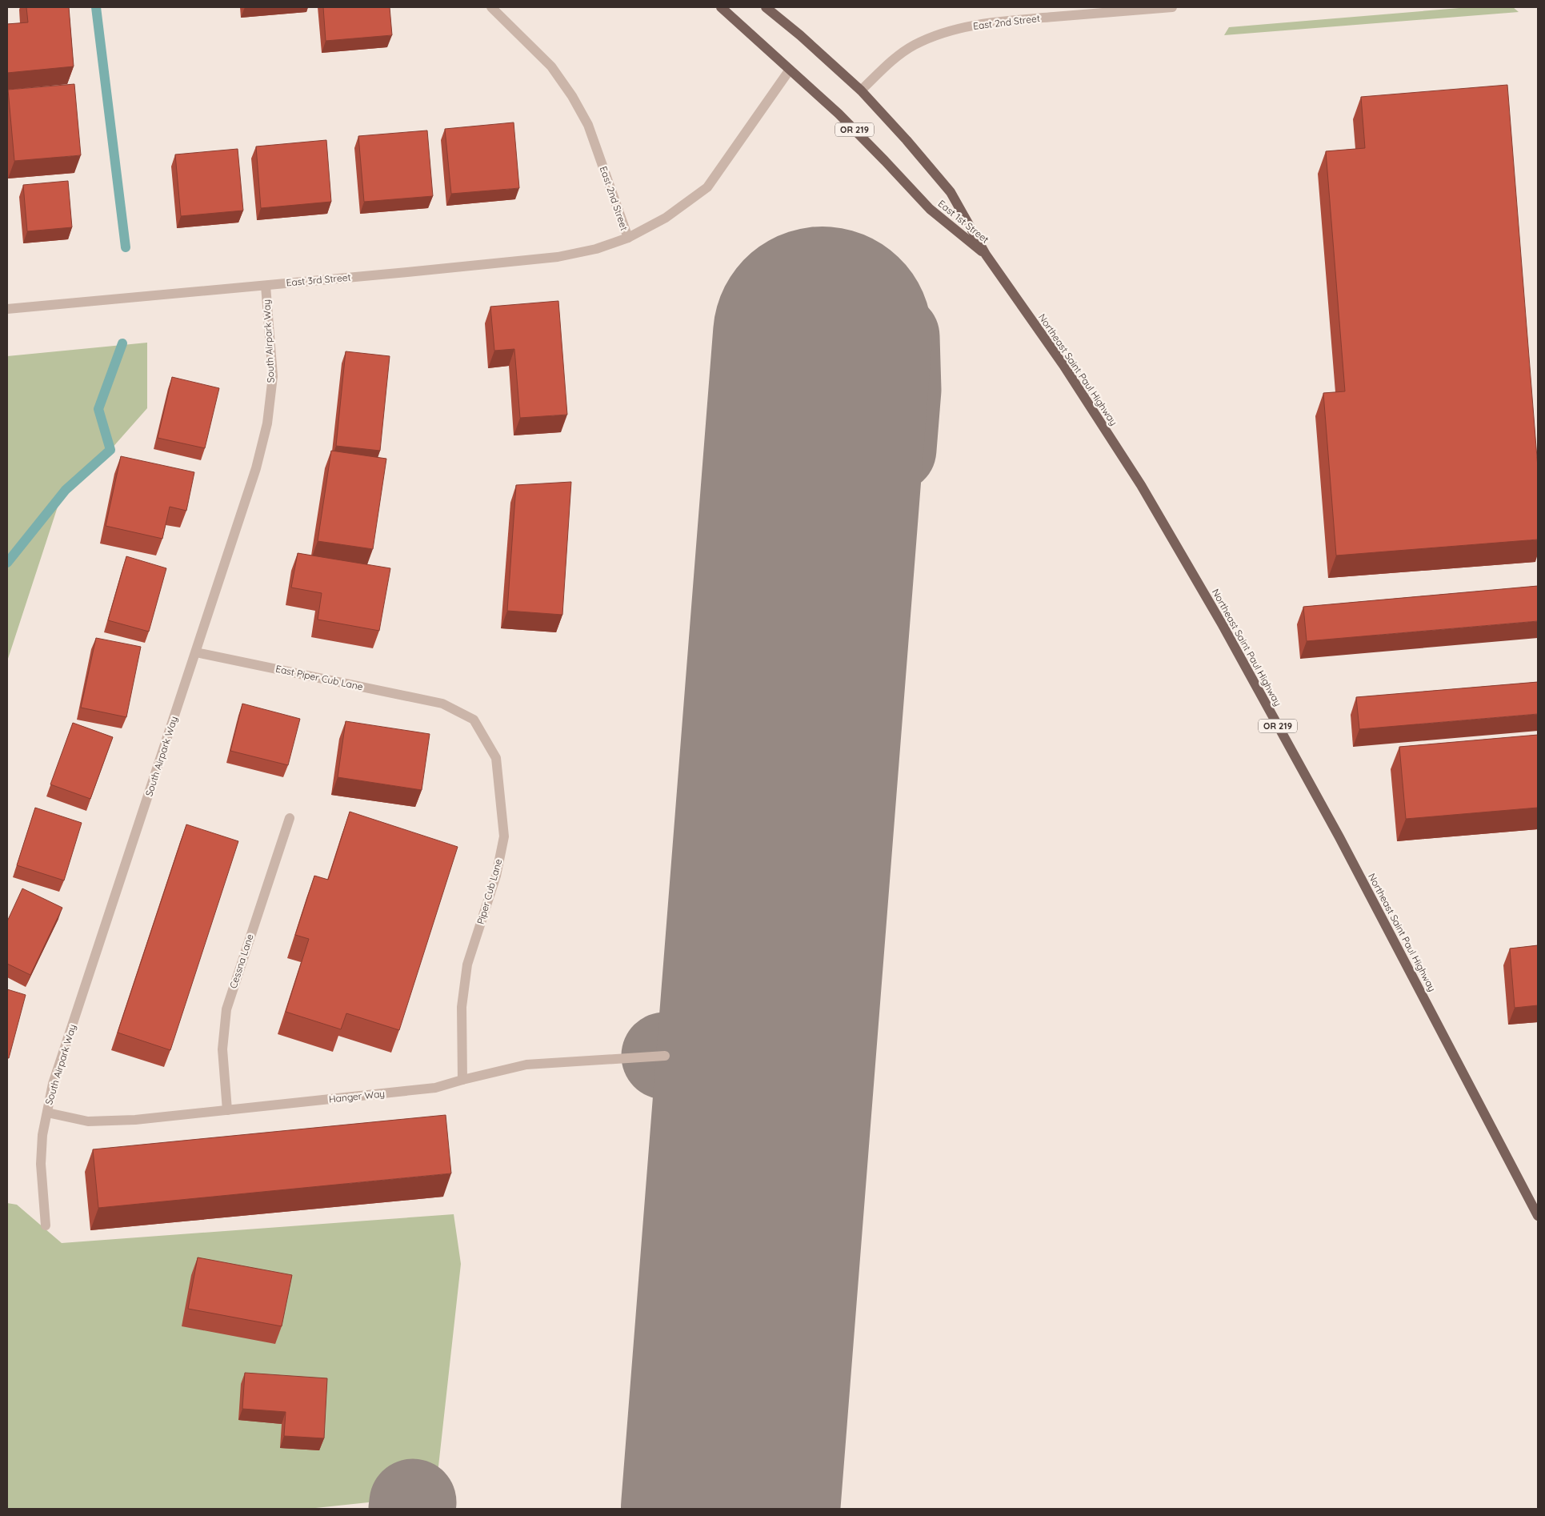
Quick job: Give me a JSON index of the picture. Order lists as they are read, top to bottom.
{
  "streets": {
    "main road": ["OR 219", "East 1st Street", "Northeast Saint Paul Highway"],
    "street": [
      "East 2nd Street",
      "East 3rd Street",
      "South Airpark Way",
      "East Piper Cub Lane",
      "Piper Cub Lane",
      "Cessna Lane",
      "Hanger Way"
    ]
  },
  "crossings": [
    ["East 2nd Street", "East 1st Street"],
    ["East 2nd Street", "East 3rd Street"],
    ["East 1st Street", "Northeast Saint Paul Highway"],
    ["East 3rd Street", "South Airpark Way"],
    ["South Airpark Way", "East Piper Cub Lane"],
    ["South Airpark Way", "Hanger Way"],
    ["East Piper Cub Lane", "Piper Cub Lane"],
    ["Piper Cub Lane", "Hanger Way"],
    ["Cessna Lane", "Hanger Way"]
  ]
}
